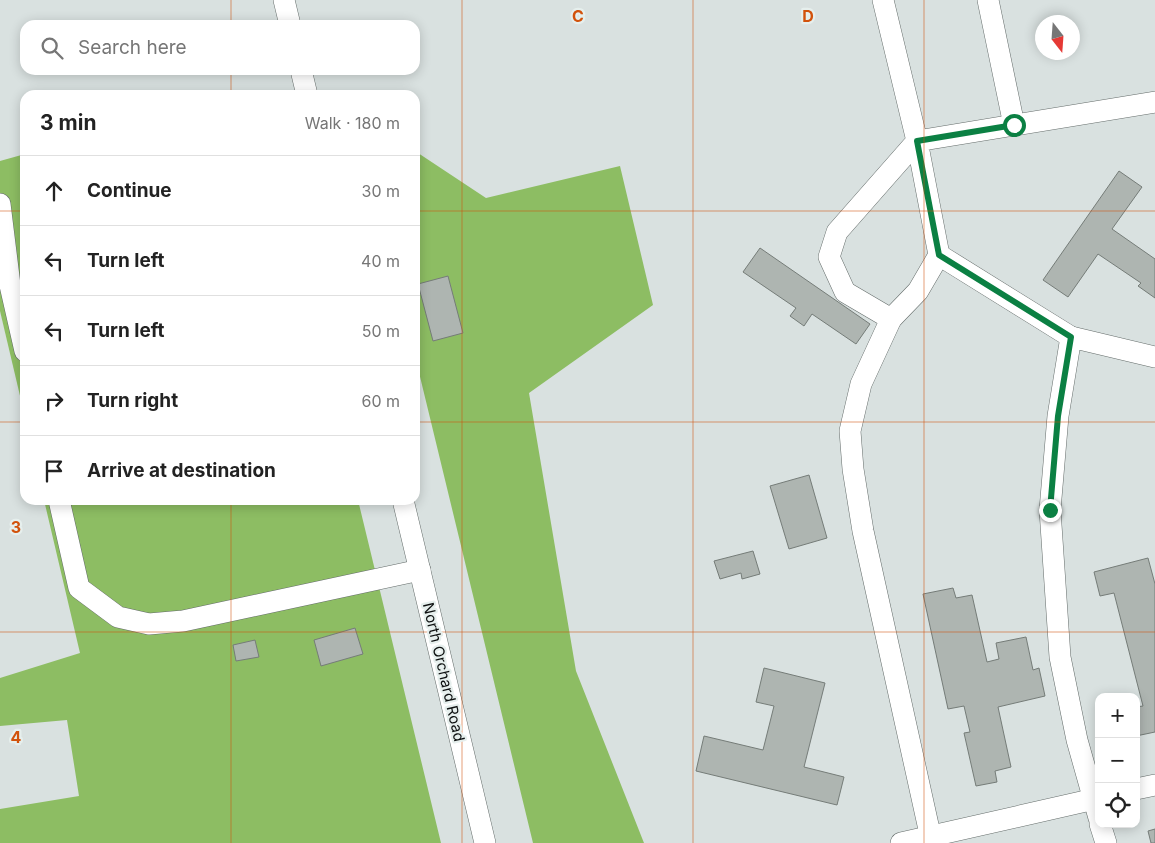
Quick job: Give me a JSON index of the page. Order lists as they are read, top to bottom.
{
  "streets": {
    "street": ["North Orchard Road"]
  },
  "north": "bottom",
  "page": {
    "search": "Search here",
    "heading": ["3 min", "Walk · 180 m"],
    "list": [
      ["Continue", "30 m"],
      ["Turn left", "40 m"],
      ["Turn left", "50 m"],
      ["Turn right", "60 m"],
      "Arrive at destination"
    ],
    "map_buttons": ["+", "−"]
  },
  "grid": {
    "columns": ["C", "D"],
    "rows": ["3", "4"]
  }
}
